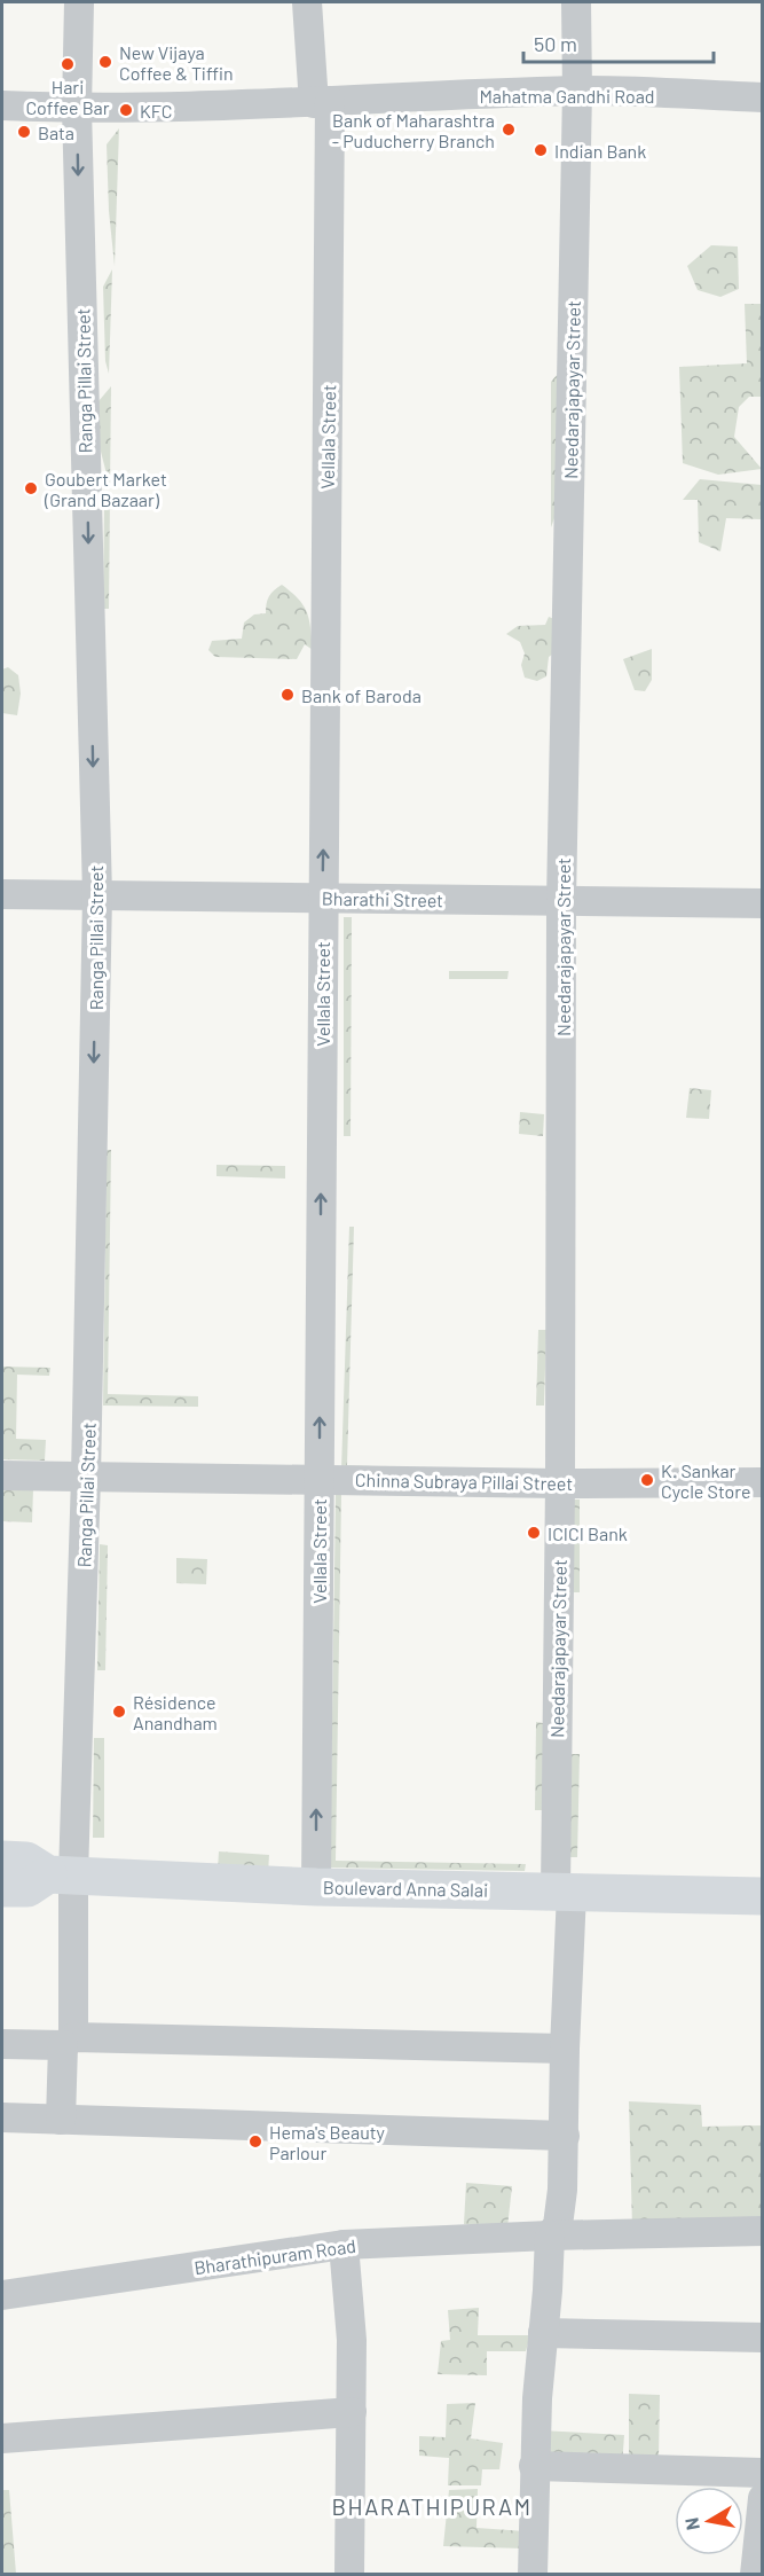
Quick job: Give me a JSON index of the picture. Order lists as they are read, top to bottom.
{
  "streets": {
    "main road": ["Boulevard Anna Salai"],
    "street": [
      "Mahatma Gandhi Road",
      "Ranga Pillai Street",
      "Needarajapayar Street",
      "Vellala Street",
      "Bharathi Street",
      "Chinna Subraya Pillai Street",
      "Bharathipuram Road"
    ]
  },
  "crossings": [
    ["Mahatma Gandhi Road", "Ranga Pillai Street"],
    ["Mahatma Gandhi Road", "Needarajapayar Street"],
    ["Mahatma Gandhi Road", "Vellala Street"],
    ["Ranga Pillai Street", "Bharathi Street"],
    ["Ranga Pillai Street", "Chinna Subraya Pillai Street"],
    ["Ranga Pillai Street", "Boulevard Anna Salai"],
    ["Needarajapayar Street", "Bharathi Street"],
    ["Needarajapayar Street", "Chinna Subraya Pillai Street"],
    ["Needarajapayar Street", "Boulevard Anna Salai"],
    ["Vellala Street", "Bharathi Street"],
    ["Vellala Street", "Chinna Subraya Pillai Street"],
    ["Vellala Street", "Boulevard Anna Salai"]
  ],
  "one_way": ["Ranga Pillai Street", "Vellala Street"],
  "districts": ["BHARATHIPURAM"],
  "places": [
    "New Vijaya Coffee & Tiffin",
    "Hari Coffee Bar",
    "KFC",
    "Bank of Maharashtra - Puducherry Branch",
    "Bata",
    "Indian Bank",
    "Goubert Market (Grand Bazaar)",
    "Bank of Baroda",
    "K. Sankar Cycle Store",
    "ICICI Bank",
    "Résidence Anandham",
    "Hema's Beauty Parlour"
  ],
  "scale_bar": "50 m",
  "north": "left"
}
